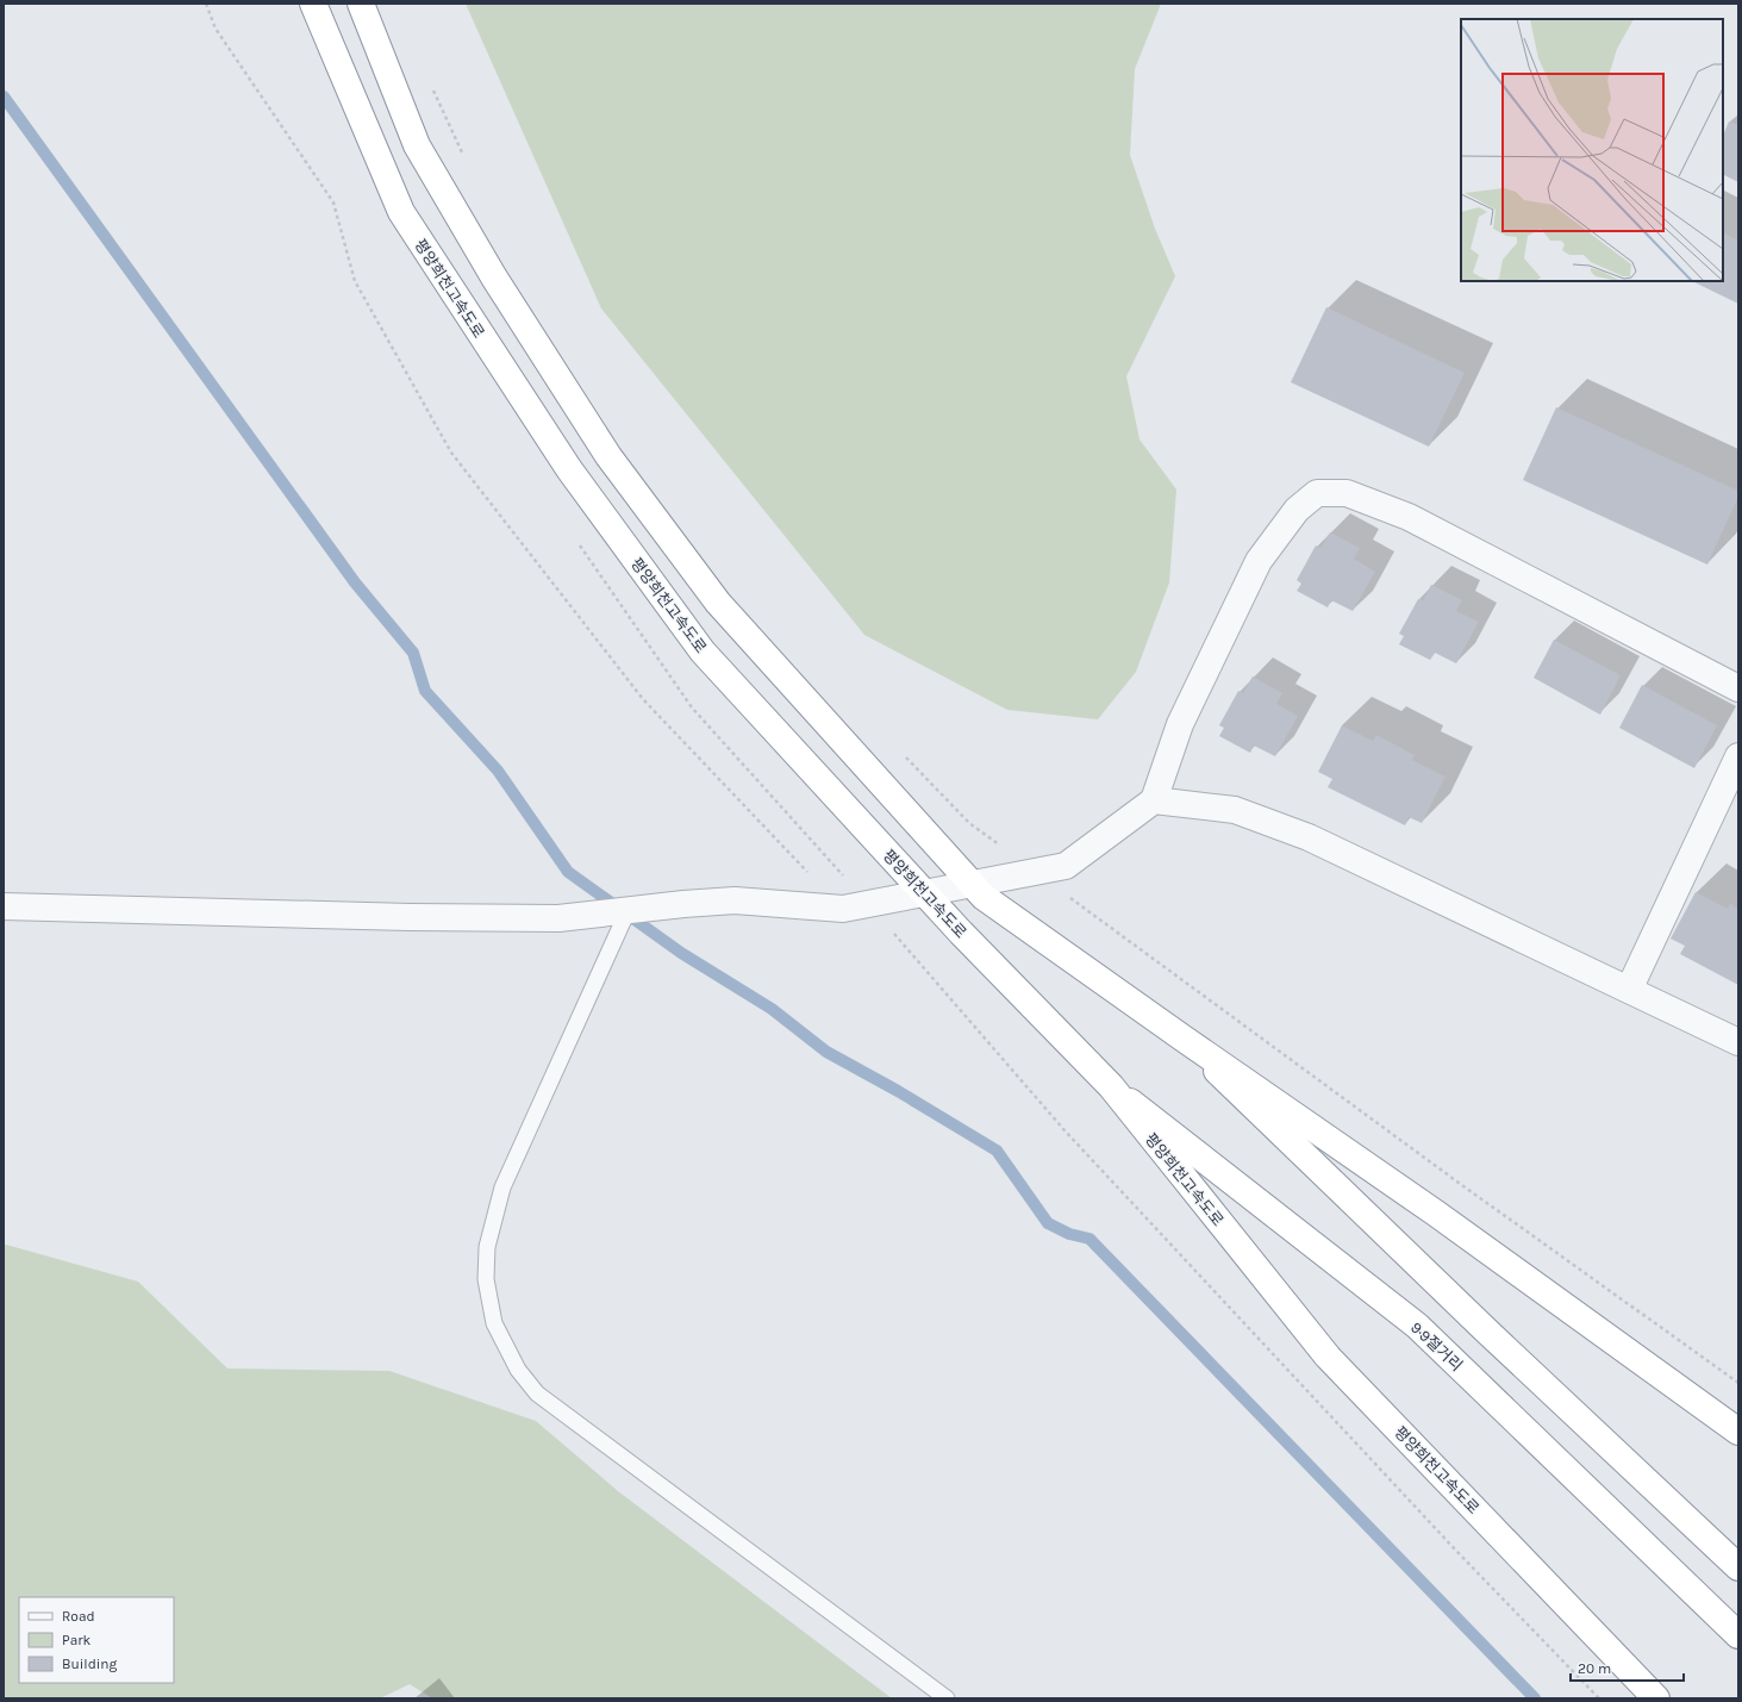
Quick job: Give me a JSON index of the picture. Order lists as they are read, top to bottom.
{
  "streets": {
    "highway": ["평양희천고속도로", "9·9절거리"]
  },
  "crossings": [
    ["평양희천고속도로", "9·9절거리"]
  ],
  "legend": ["Road", "Park", "Building"],
  "scale_bar": "20 m"
}
